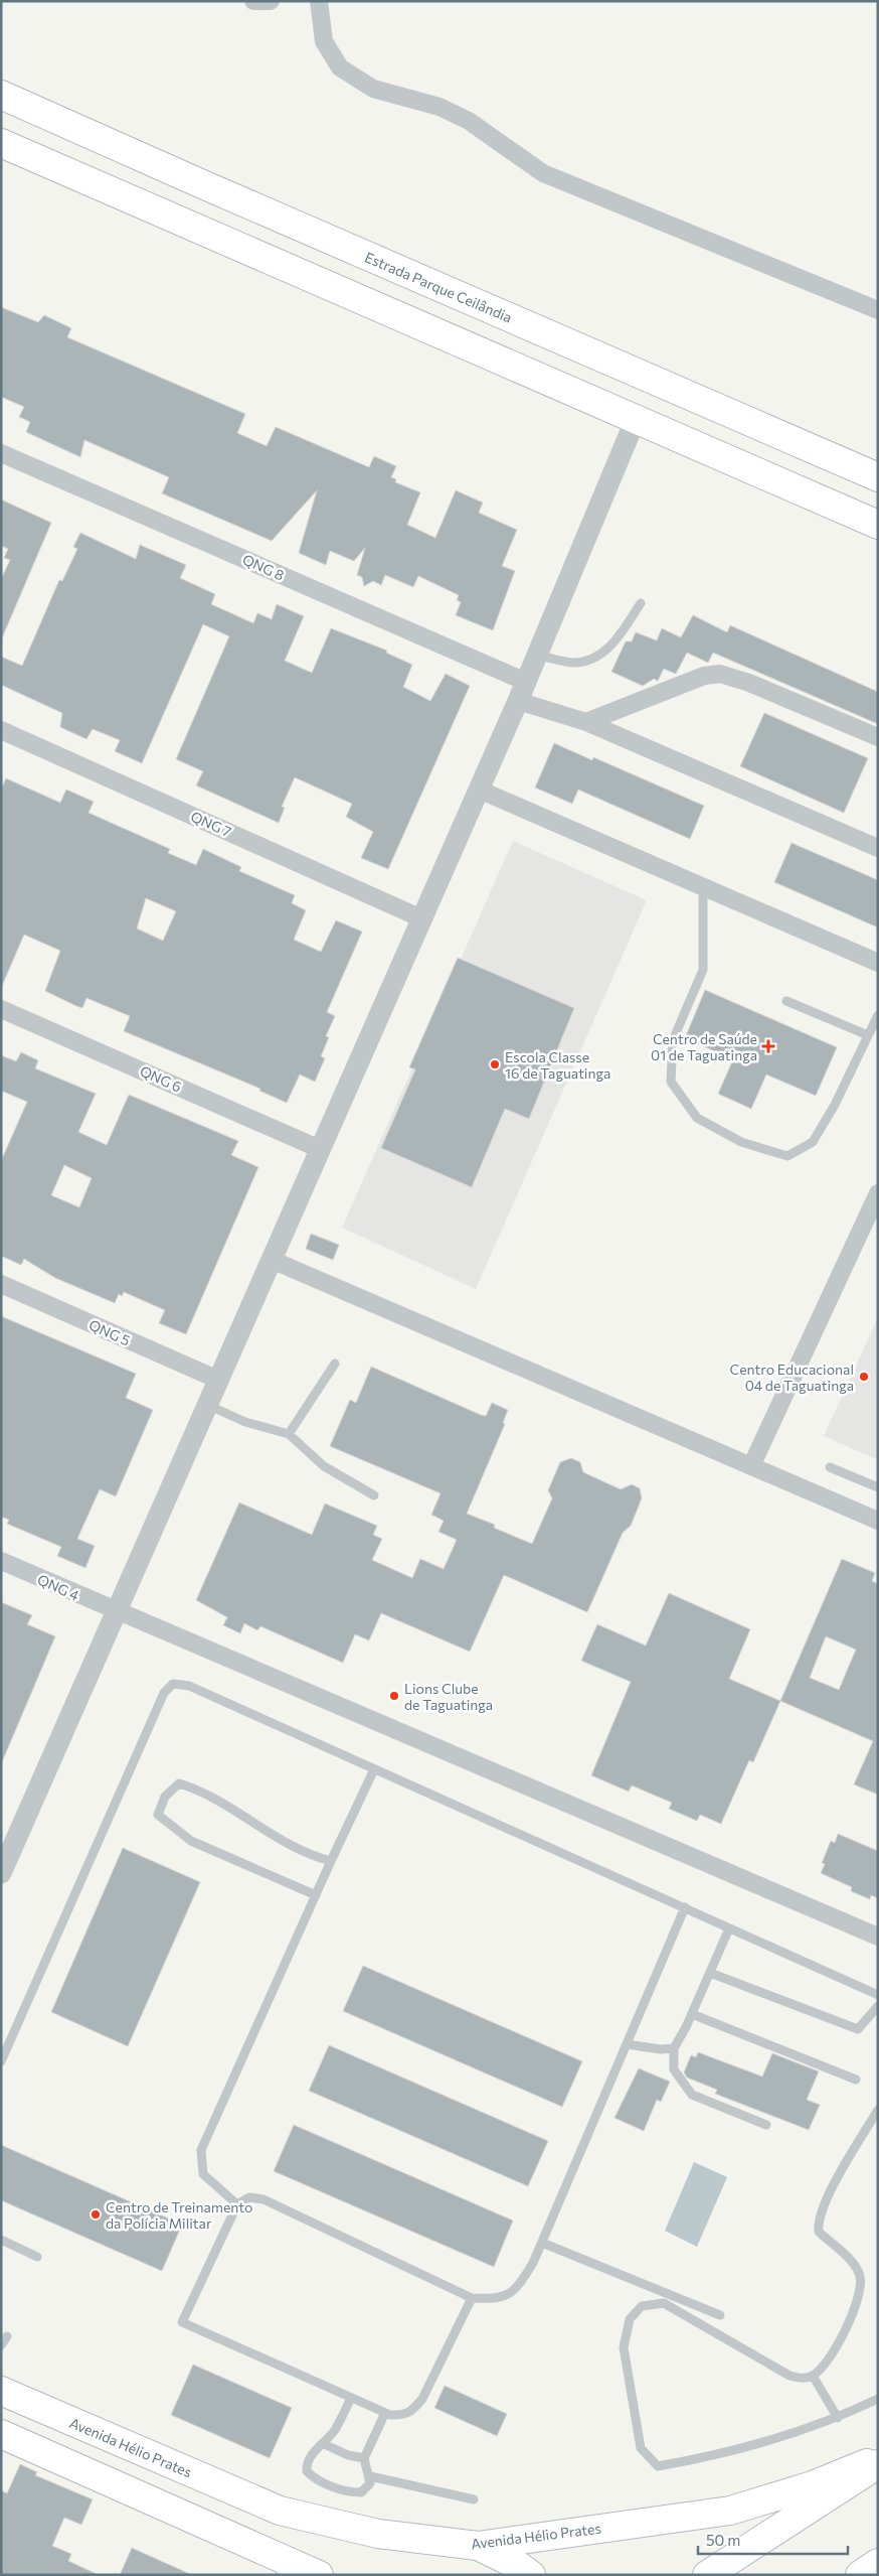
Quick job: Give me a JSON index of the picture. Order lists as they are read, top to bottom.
{
  "streets": {
    "main road": ["Estrada Parque Ceilândia", "Avenida Hélio Prates"],
    "street": [
      "QNG 8",
      "QNG 7",
      "QNG 6",
      "QNG 5",
      "QNG 4"
    ]
  },
  "places": {
    "health": ["Centro de Saúde 01 de Taguatinga"],
    "other": [
      "Escola Classe 16 de Taguatinga",
      "Centro Educacional 04 de Taguatinga",
      "Lions Clube de Taguatinga",
      "Centro de Treinamento da Polícia Militar"
    ]
  },
  "scale_bar": "50 m"
}
